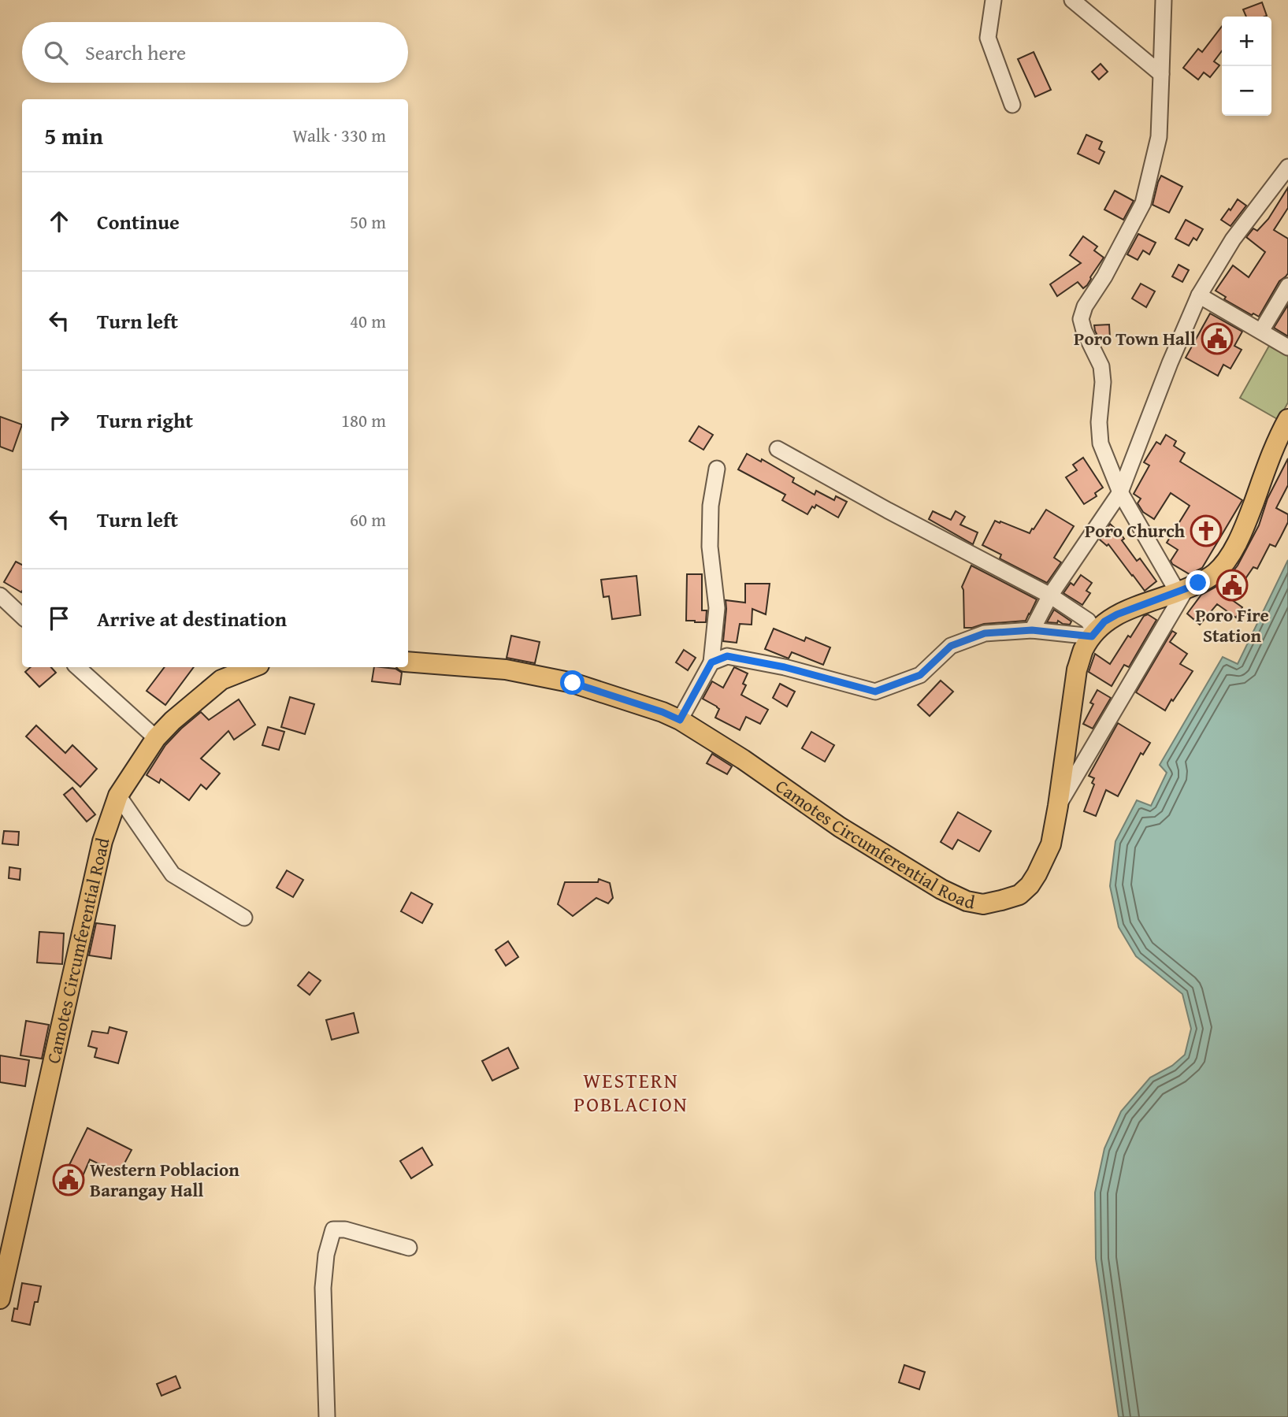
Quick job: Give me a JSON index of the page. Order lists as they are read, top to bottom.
{
  "streets": {
    "main road": ["Camotes Circumferential Road"]
  },
  "districts": ["WESTERN POBLACION"],
  "places": {
    "public building": ["Poro Town Hall", "Poro Fire Station", "Western Poblacion Barangay Hall"],
    "church": ["Poro Church"]
  },
  "page": {
    "map_buttons": ["+", "−"],
    "search": "Search here",
    "heading": ["5 min", "Walk · 330 m"],
    "list": [
      ["Continue", "50 m"],
      ["Turn left", "40 m"],
      ["Turn right", "180 m"],
      ["Turn left", "60 m"],
      "Arrive at destination"
    ]
  }
}
